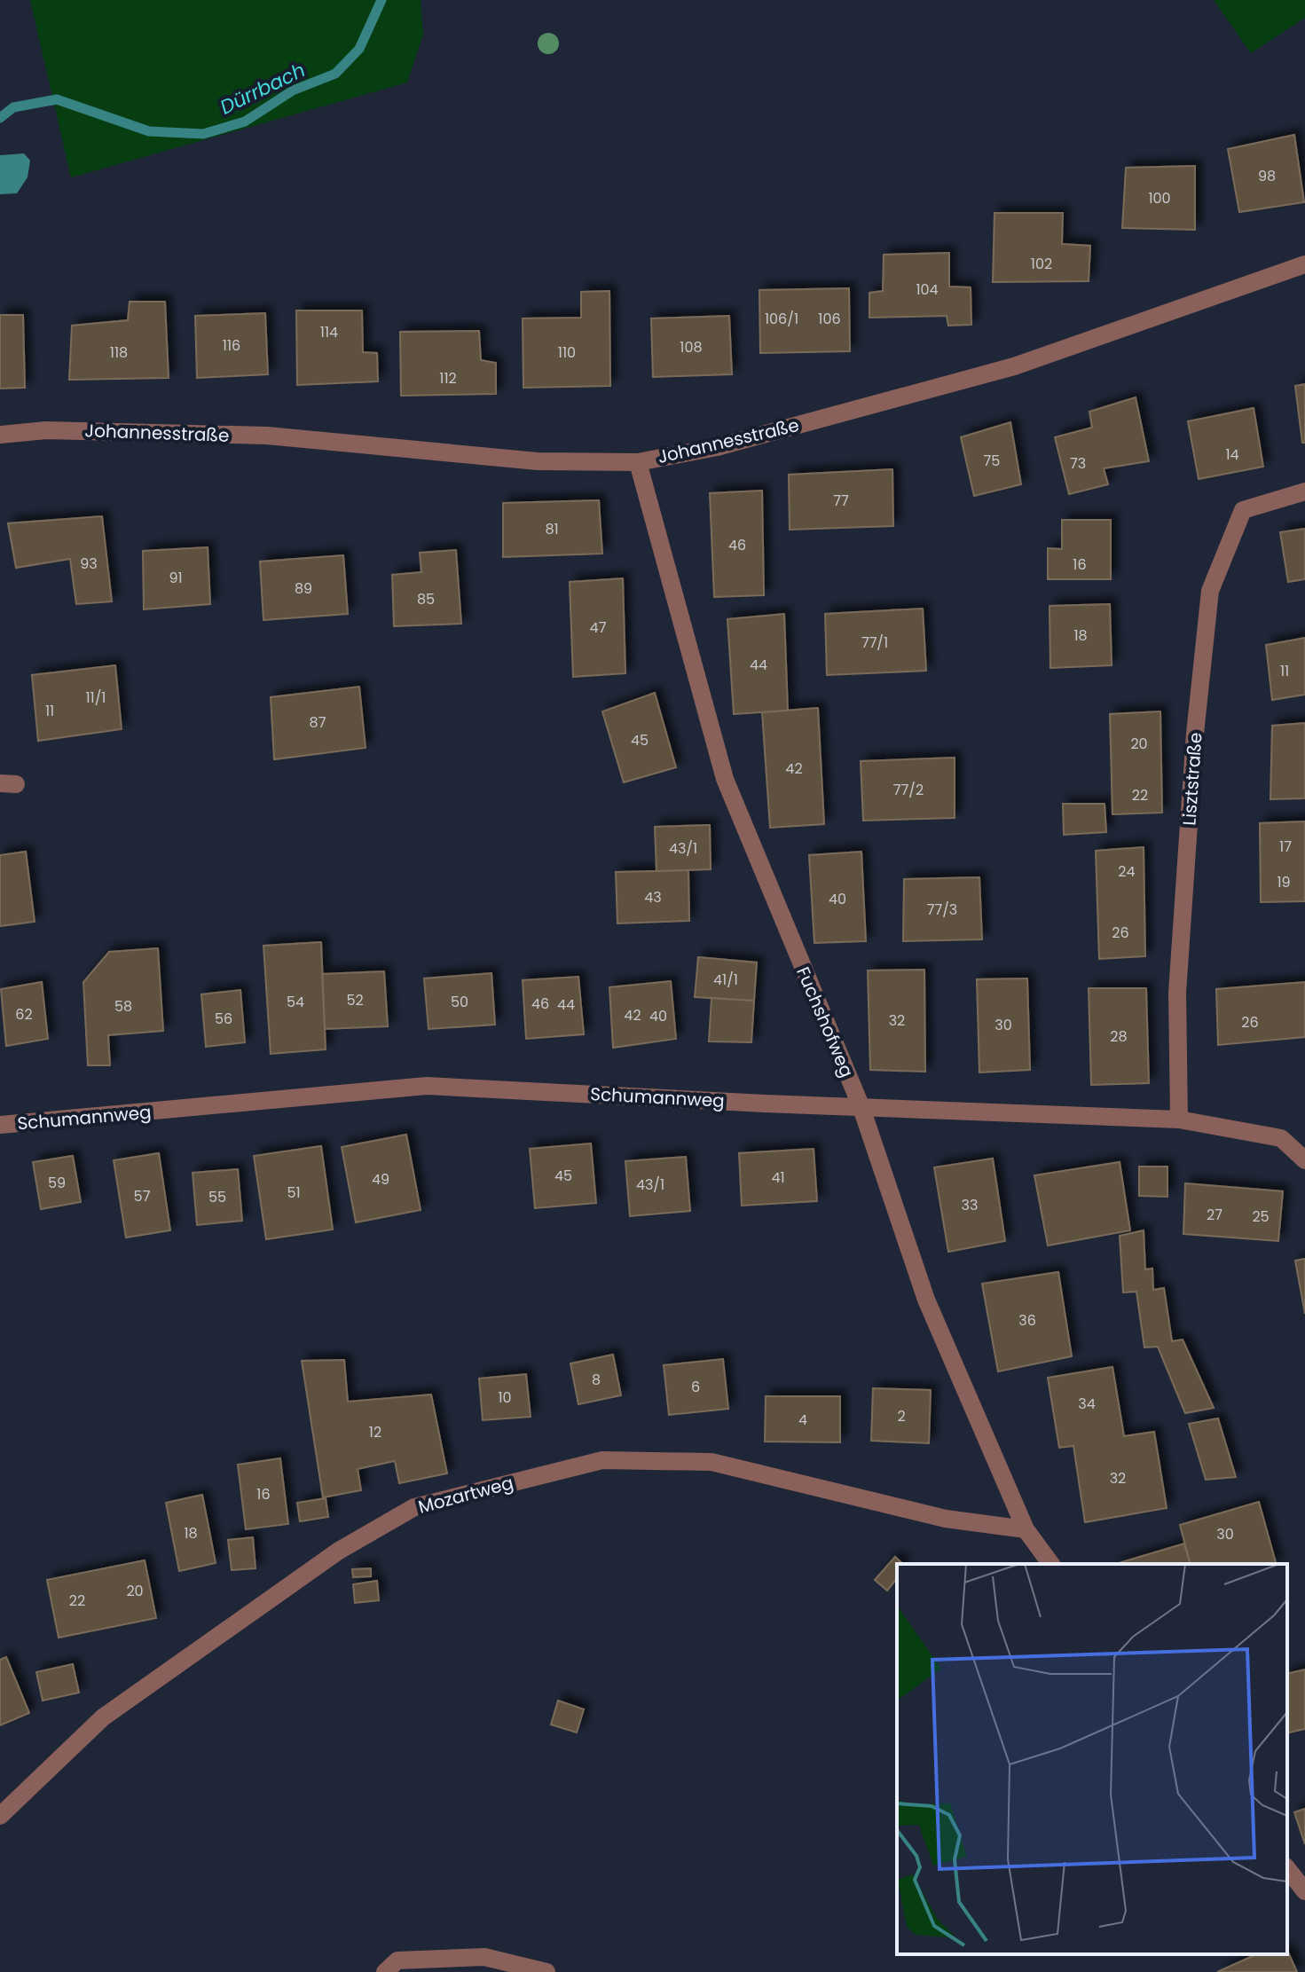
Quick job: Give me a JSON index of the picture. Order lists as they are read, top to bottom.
{
  "streets": {
    "street": [
      "Johannesstraße",
      "Lisztstraße",
      "Fuchshofweg",
      "Schumannweg",
      "Mozartweg"
    ]
  },
  "crossings": [
    ["Johannesstraße", "Fuchshofweg"],
    ["Lisztstraße", "Schumannweg"],
    ["Fuchshofweg", "Schumannweg"],
    ["Fuchshofweg", "Mozartweg"]
  ],
  "water": ["Dürrbach"],
  "house_numbers": [
    "98",
    "100",
    "102",
    "104",
    "106/1",
    "106",
    "114",
    "116",
    "108",
    "118",
    "110",
    "112",
    "14",
    "75",
    "73",
    "77",
    "81",
    "46",
    "93",
    "16",
    "91",
    "89",
    "85",
    "47",
    "18",
    "77/1",
    "44",
    "11",
    "11/1",
    "11",
    "87",
    "45",
    "20",
    "42",
    "77/2",
    "22",
    "17",
    "43/1",
    "24",
    "19",
    "43",
    "40",
    "77/3",
    "26",
    "41/1",
    "52",
    "54",
    "50",
    "46",
    "44",
    "58",
    "62",
    "42",
    "40",
    "56",
    "32",
    "26",
    "30",
    "28",
    "45",
    "41",
    "49",
    "59",
    "43/1",
    "51",
    "57",
    "55",
    "33",
    "27",
    "25",
    "36",
    "8",
    "6",
    "10",
    "34",
    "2",
    "4",
    "12",
    "32",
    "16",
    "18",
    "30",
    "20",
    "22"
  ]
}
